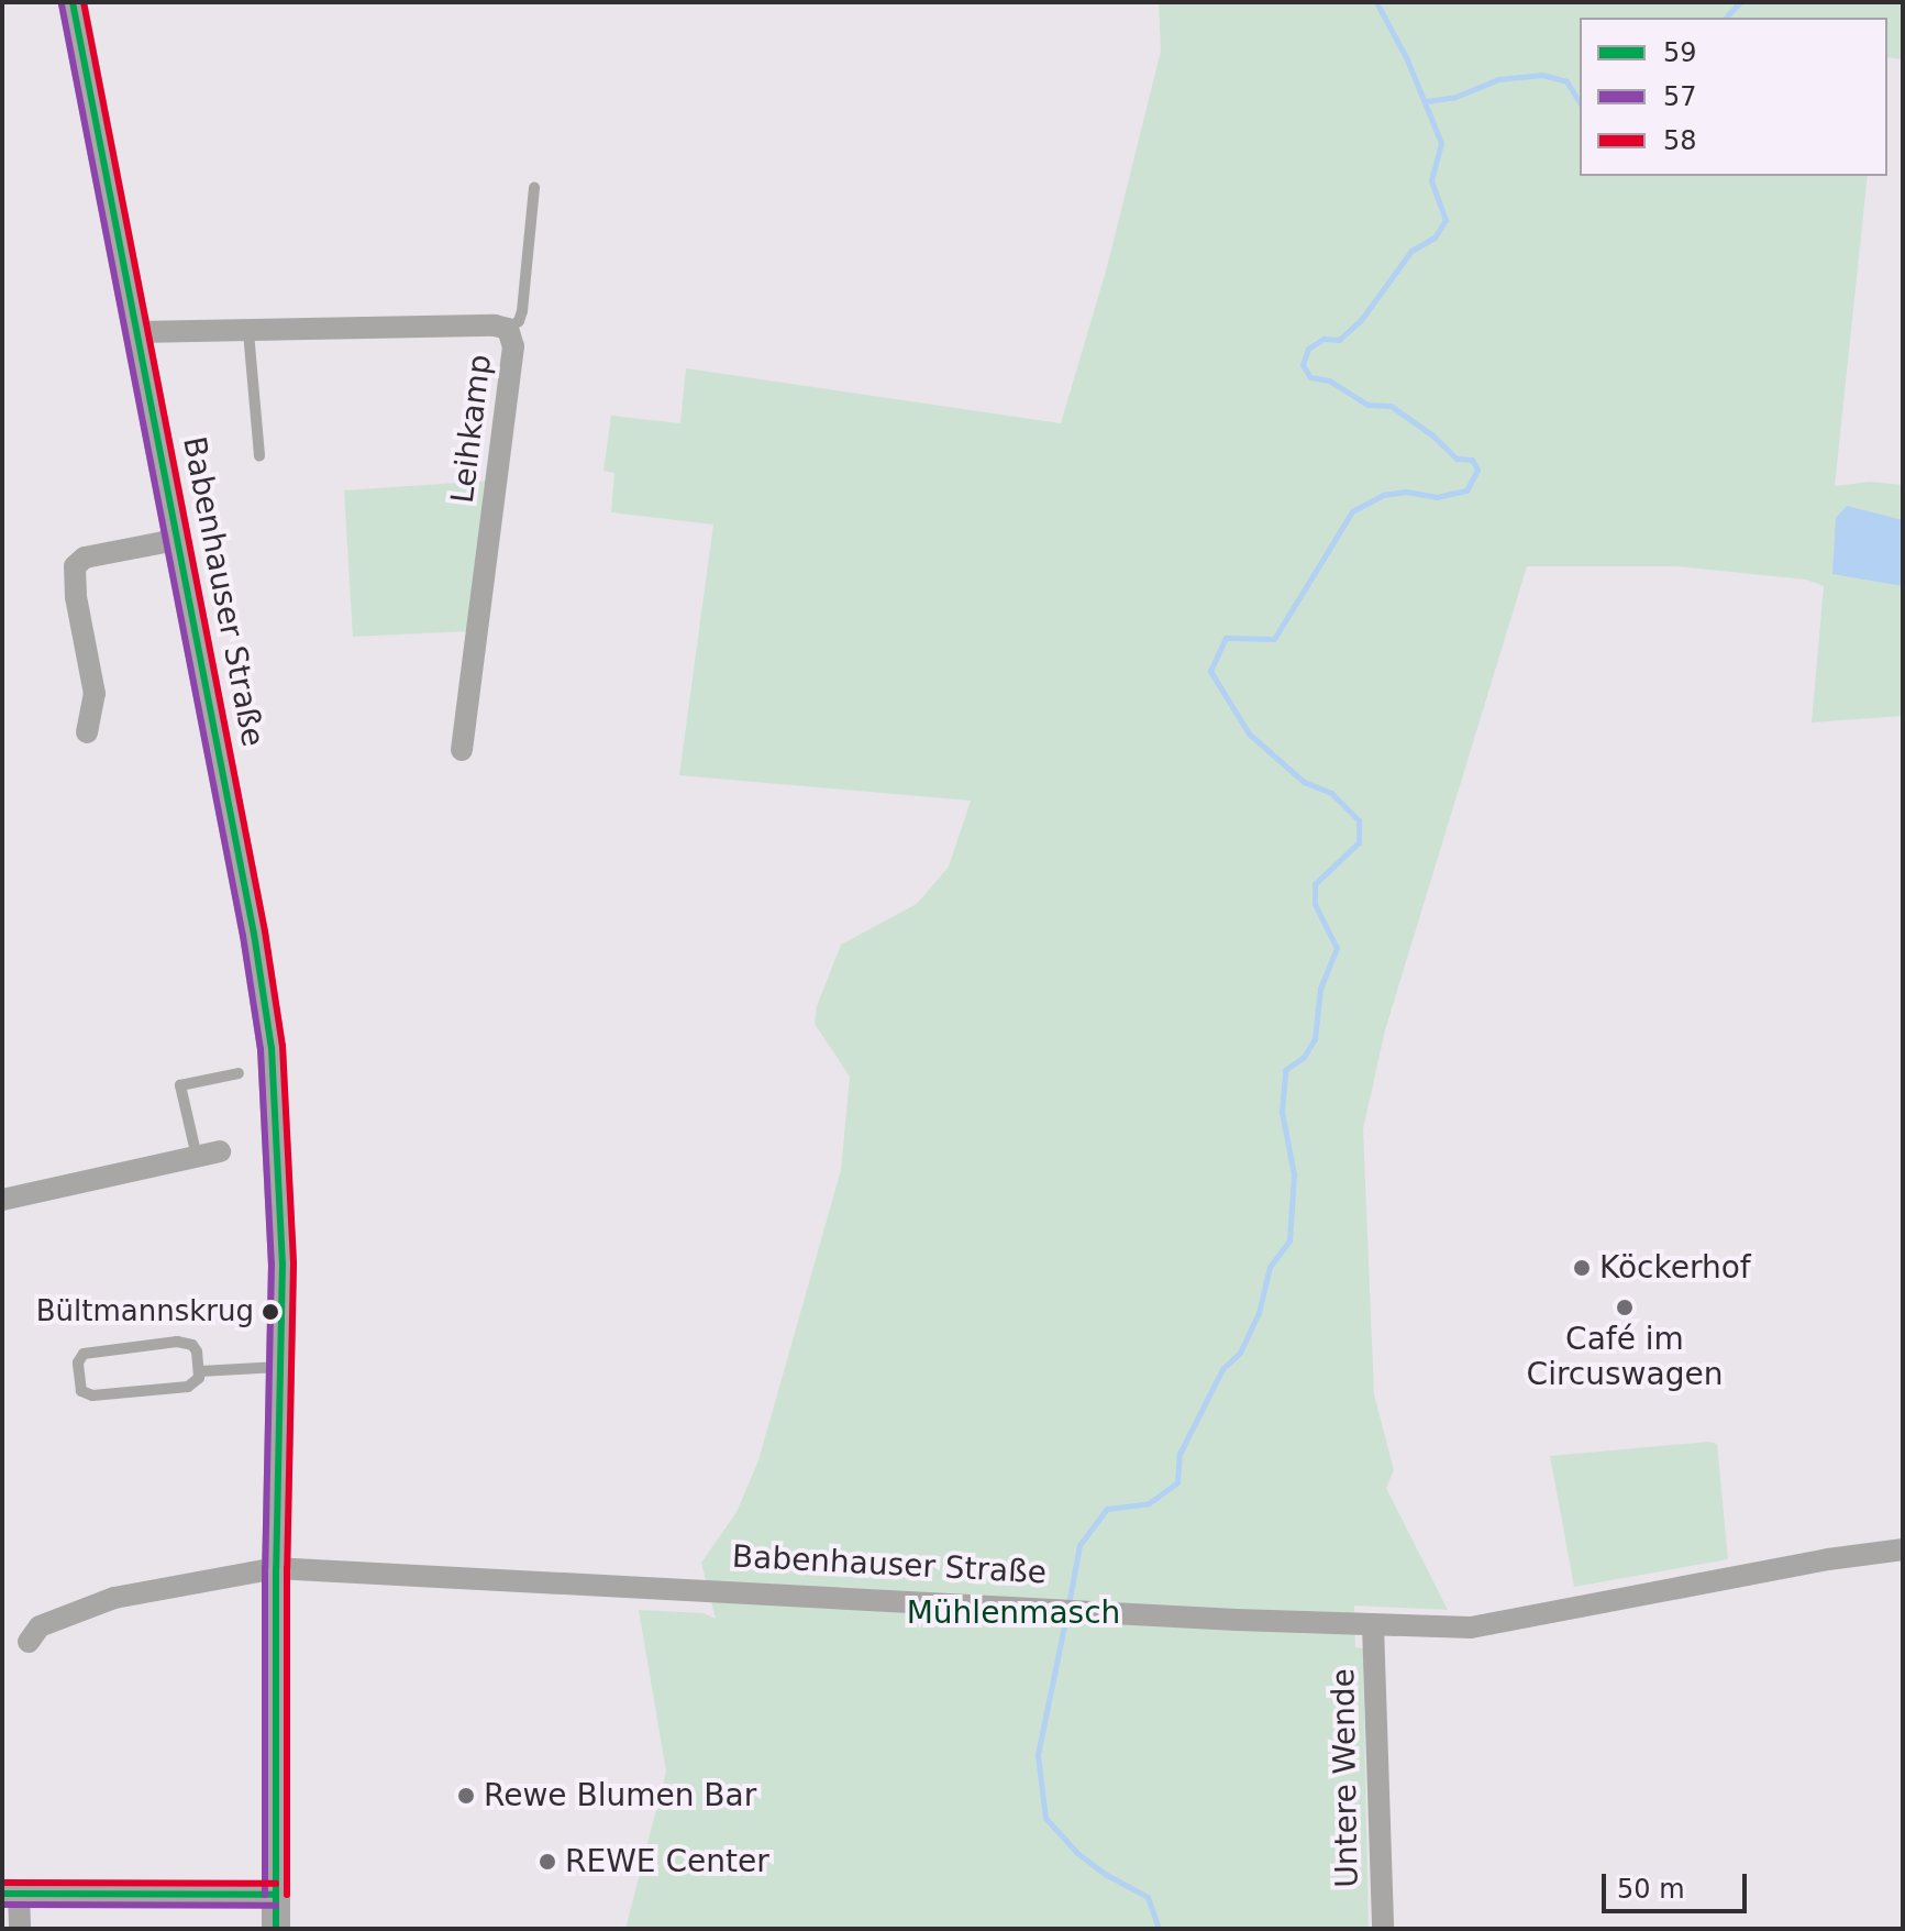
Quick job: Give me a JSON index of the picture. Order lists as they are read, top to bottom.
{
  "streets": {
    "main road": ["Babenhauser Straße"],
    "street": ["Leihkamp", "Untere Wende"]
  },
  "crossings": [
    ["Leihkamp", "Babenhauser Straße"],
    ["Babenhauser Straße", "Untere Wende"]
  ],
  "parks": ["Mühlenmasch"],
  "places": [
    "Köckerhof",
    "Café im Circuswagen",
    "Bültmannskrug",
    "Rewe Blumen Bar",
    "REWE Center"
  ],
  "lines": ["transit line 59", "transit line 58", "transit line 57"],
  "legend": ["59", "57", "58"],
  "scale_bar": "50 m"
}
